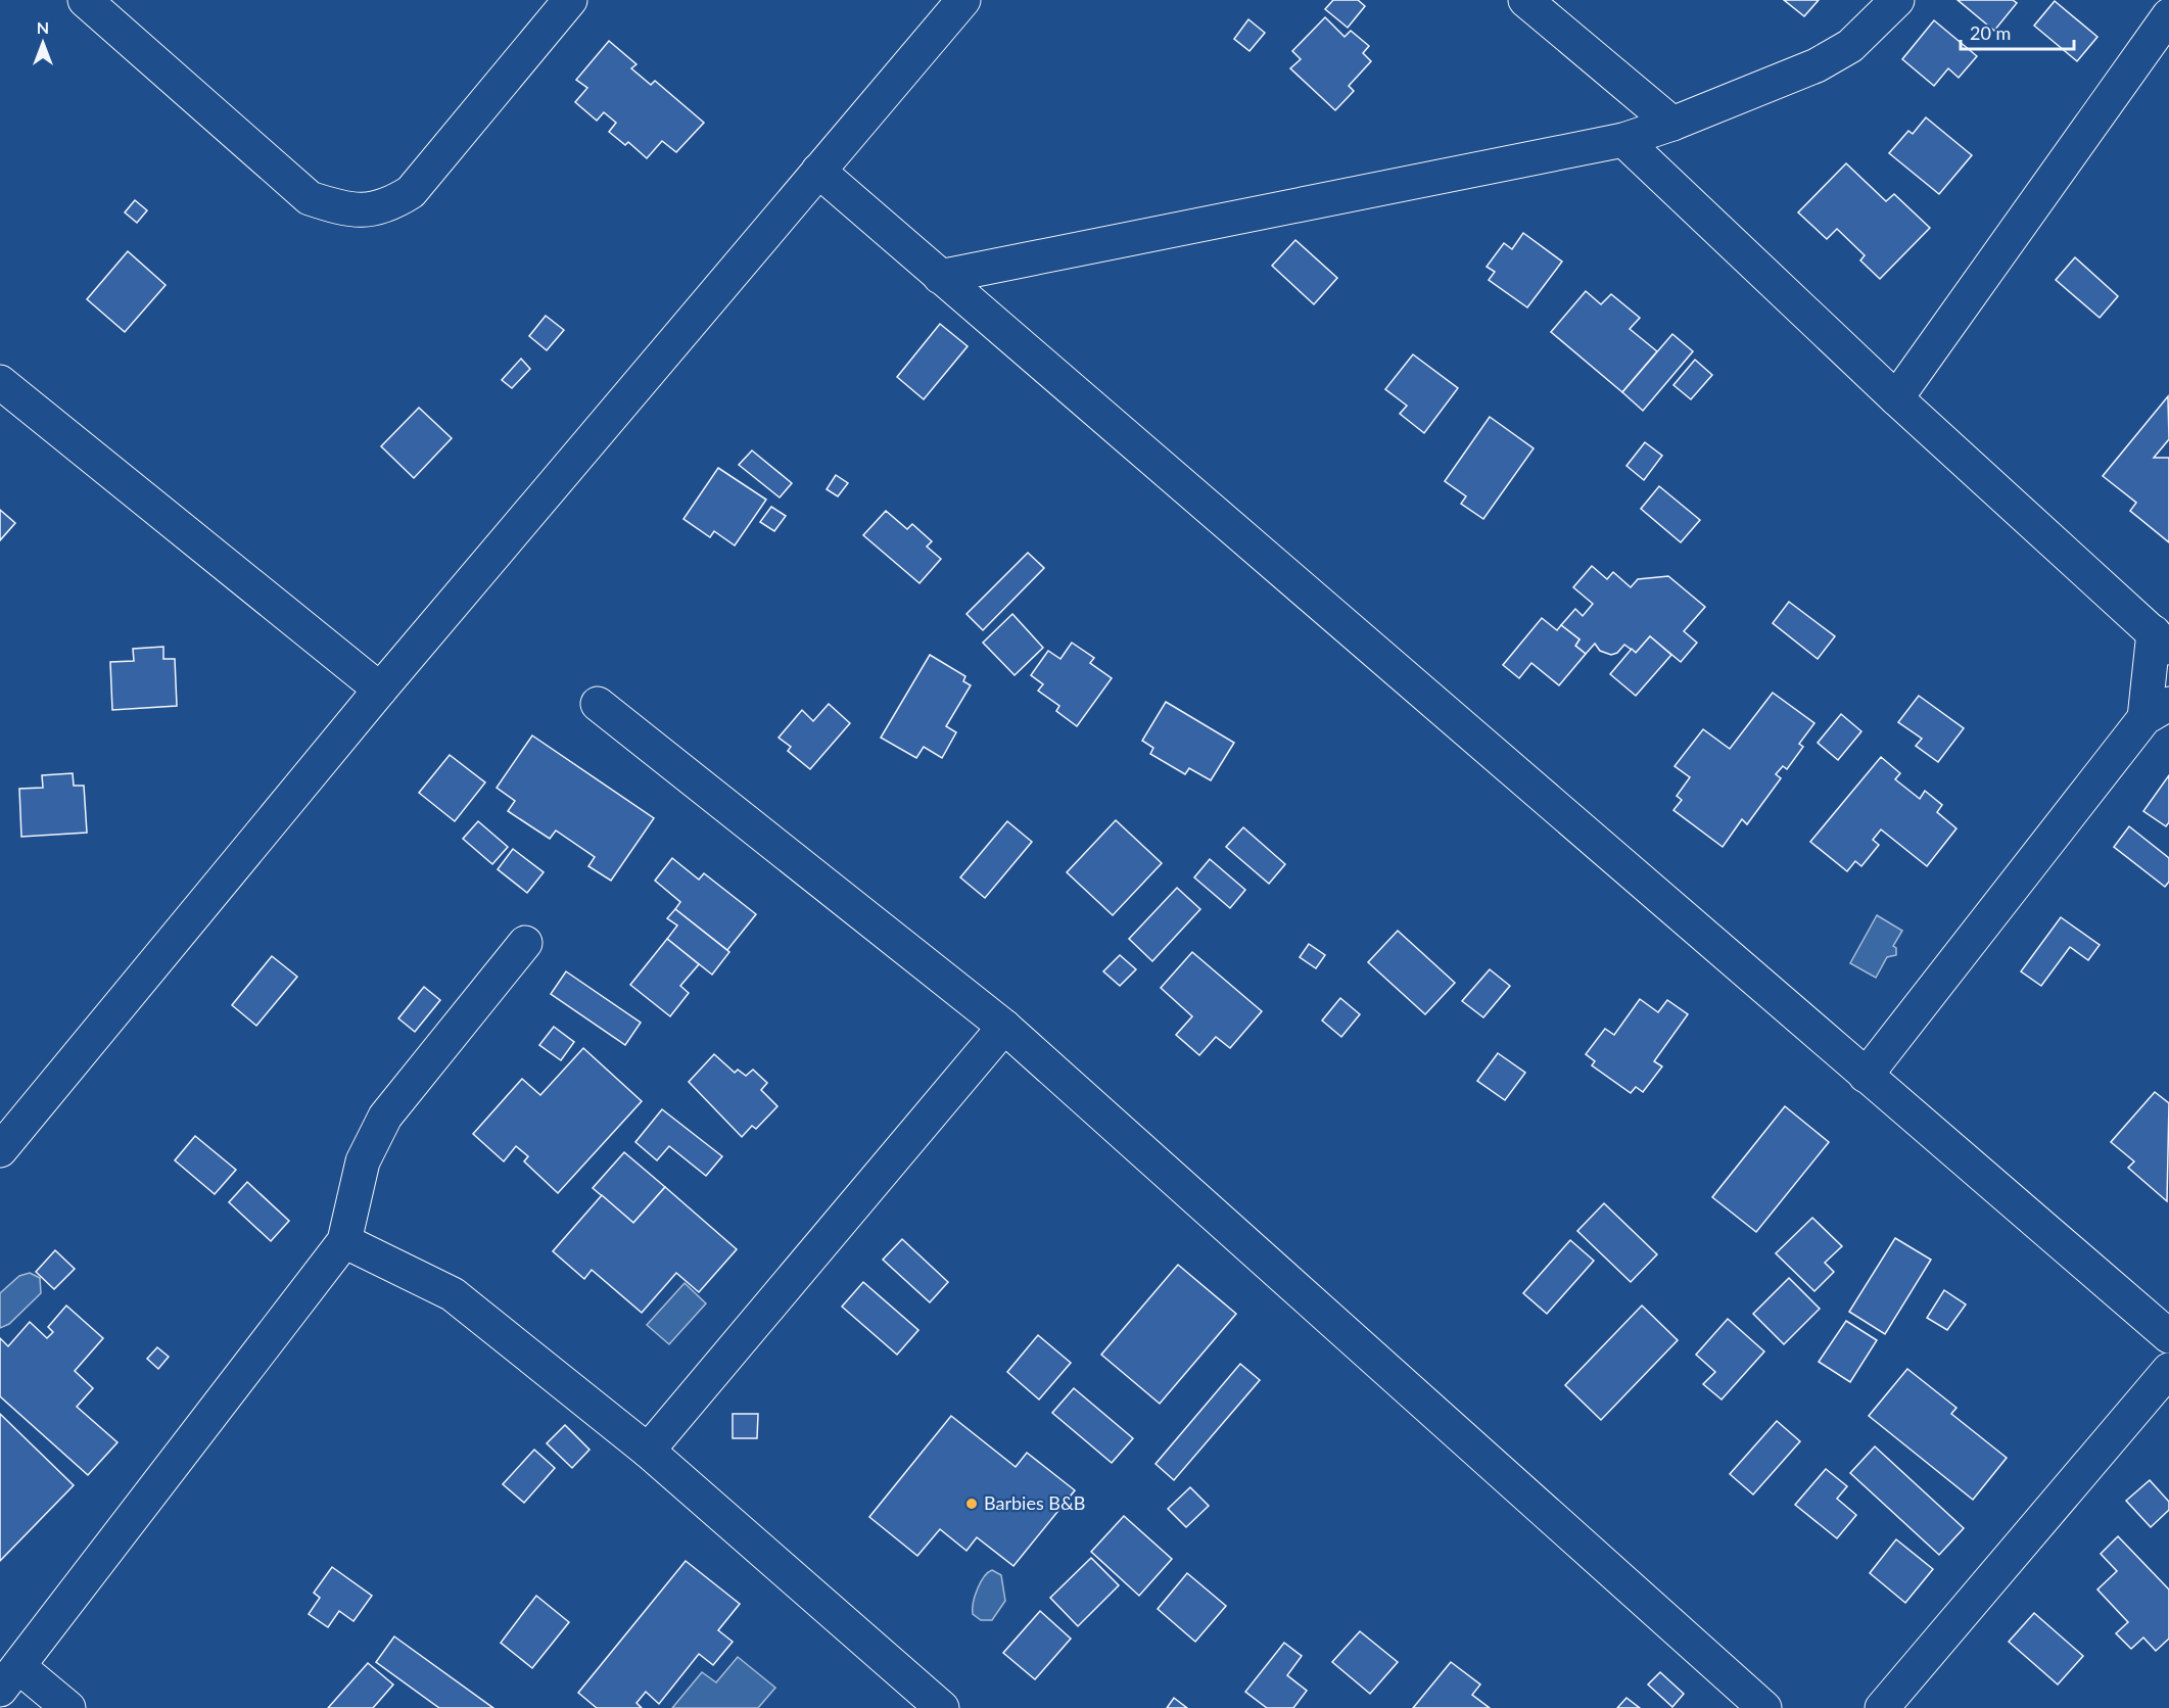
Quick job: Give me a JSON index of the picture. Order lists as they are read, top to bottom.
{
  "places": ["Barbies B&B"],
  "scale_bar": "20 m",
  "north": "top"
}
